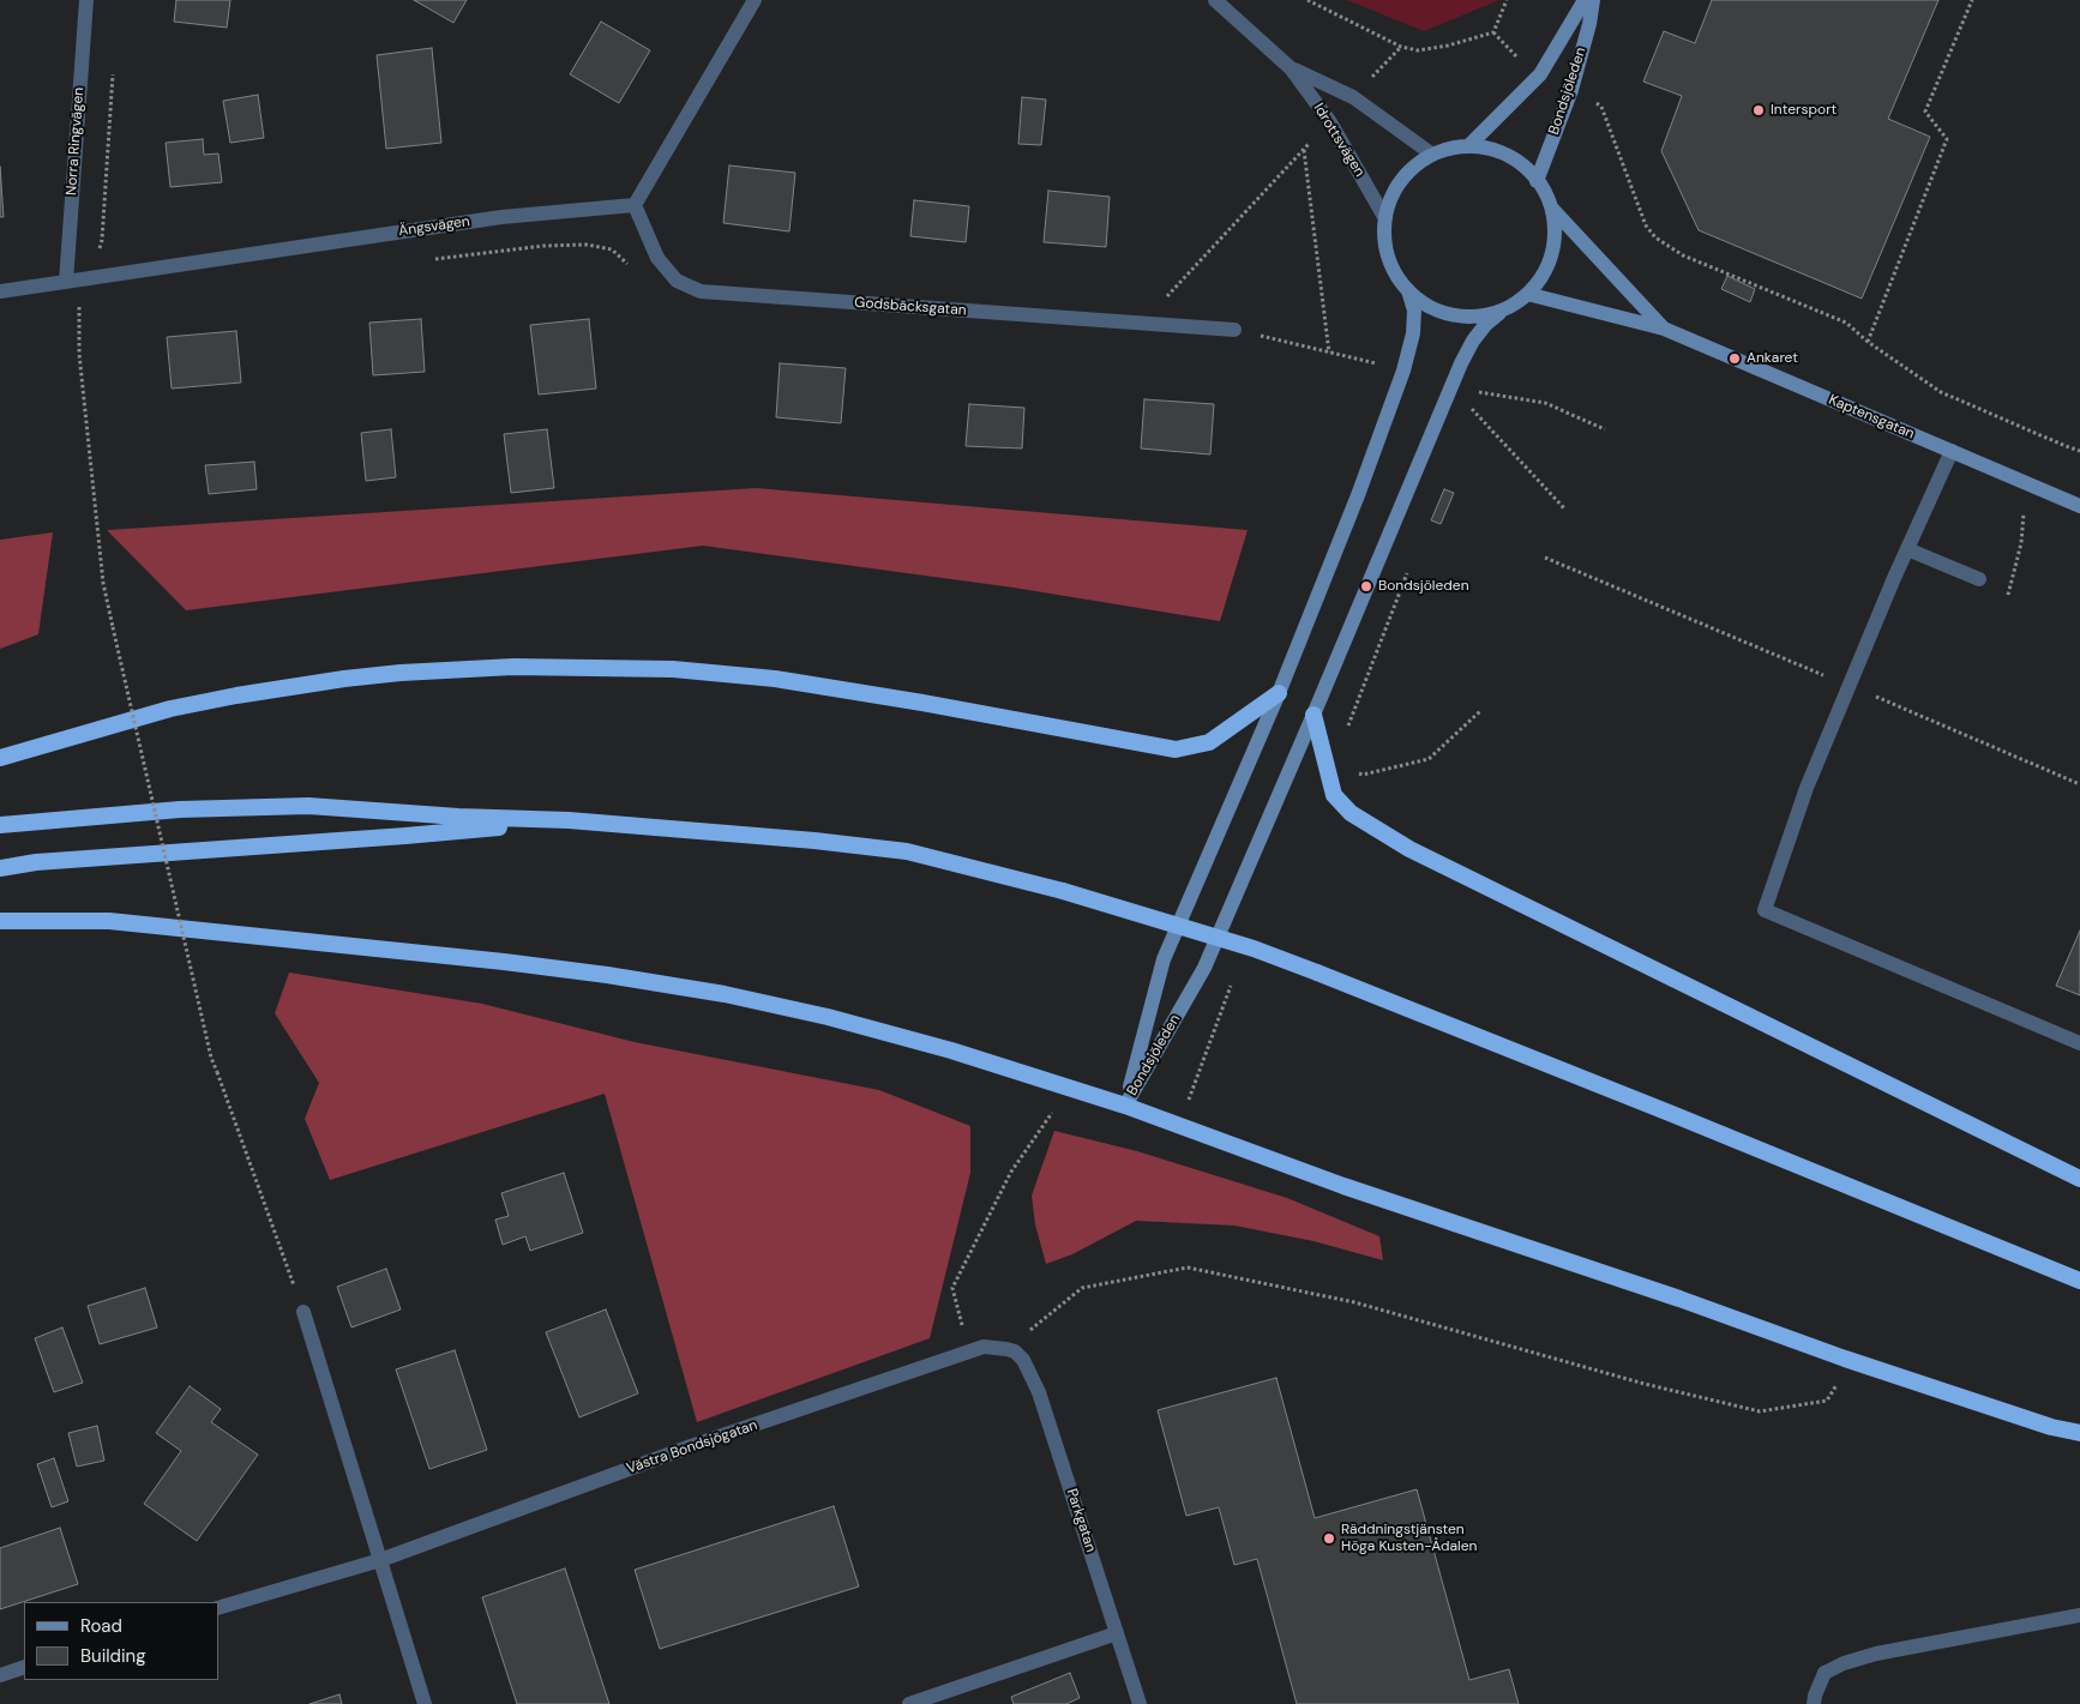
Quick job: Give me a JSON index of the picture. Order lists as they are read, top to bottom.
{
  "streets": {
    "main road": ["Bondsjöleden", "Kaptensgatan"],
    "street": [
      "Idrottsvägen",
      "Norra Ringvägen",
      "Ängsvägen",
      "Godsbäcksgatan",
      "Västra Bondsjögatan",
      "Parkgatan"
    ]
  },
  "crossings": [
    ["Bondsjöleden", "Idrottsvägen"],
    ["Bondsjöleden", "Kaptensgatan"],
    ["Idrottsvägen", "Kaptensgatan"],
    ["Norra Ringvägen", "Ängsvägen"],
    ["Ängsvägen", "Godsbäcksgatan"],
    ["Västra Bondsjögatan", "Parkgatan"]
  ],
  "places": [
    "Intersport",
    "Ankaret",
    "Bondsjöleden",
    "Räddningstjänsten Höga Kusten-Ådalen"
  ],
  "legend": ["Road", "Building"]
}
